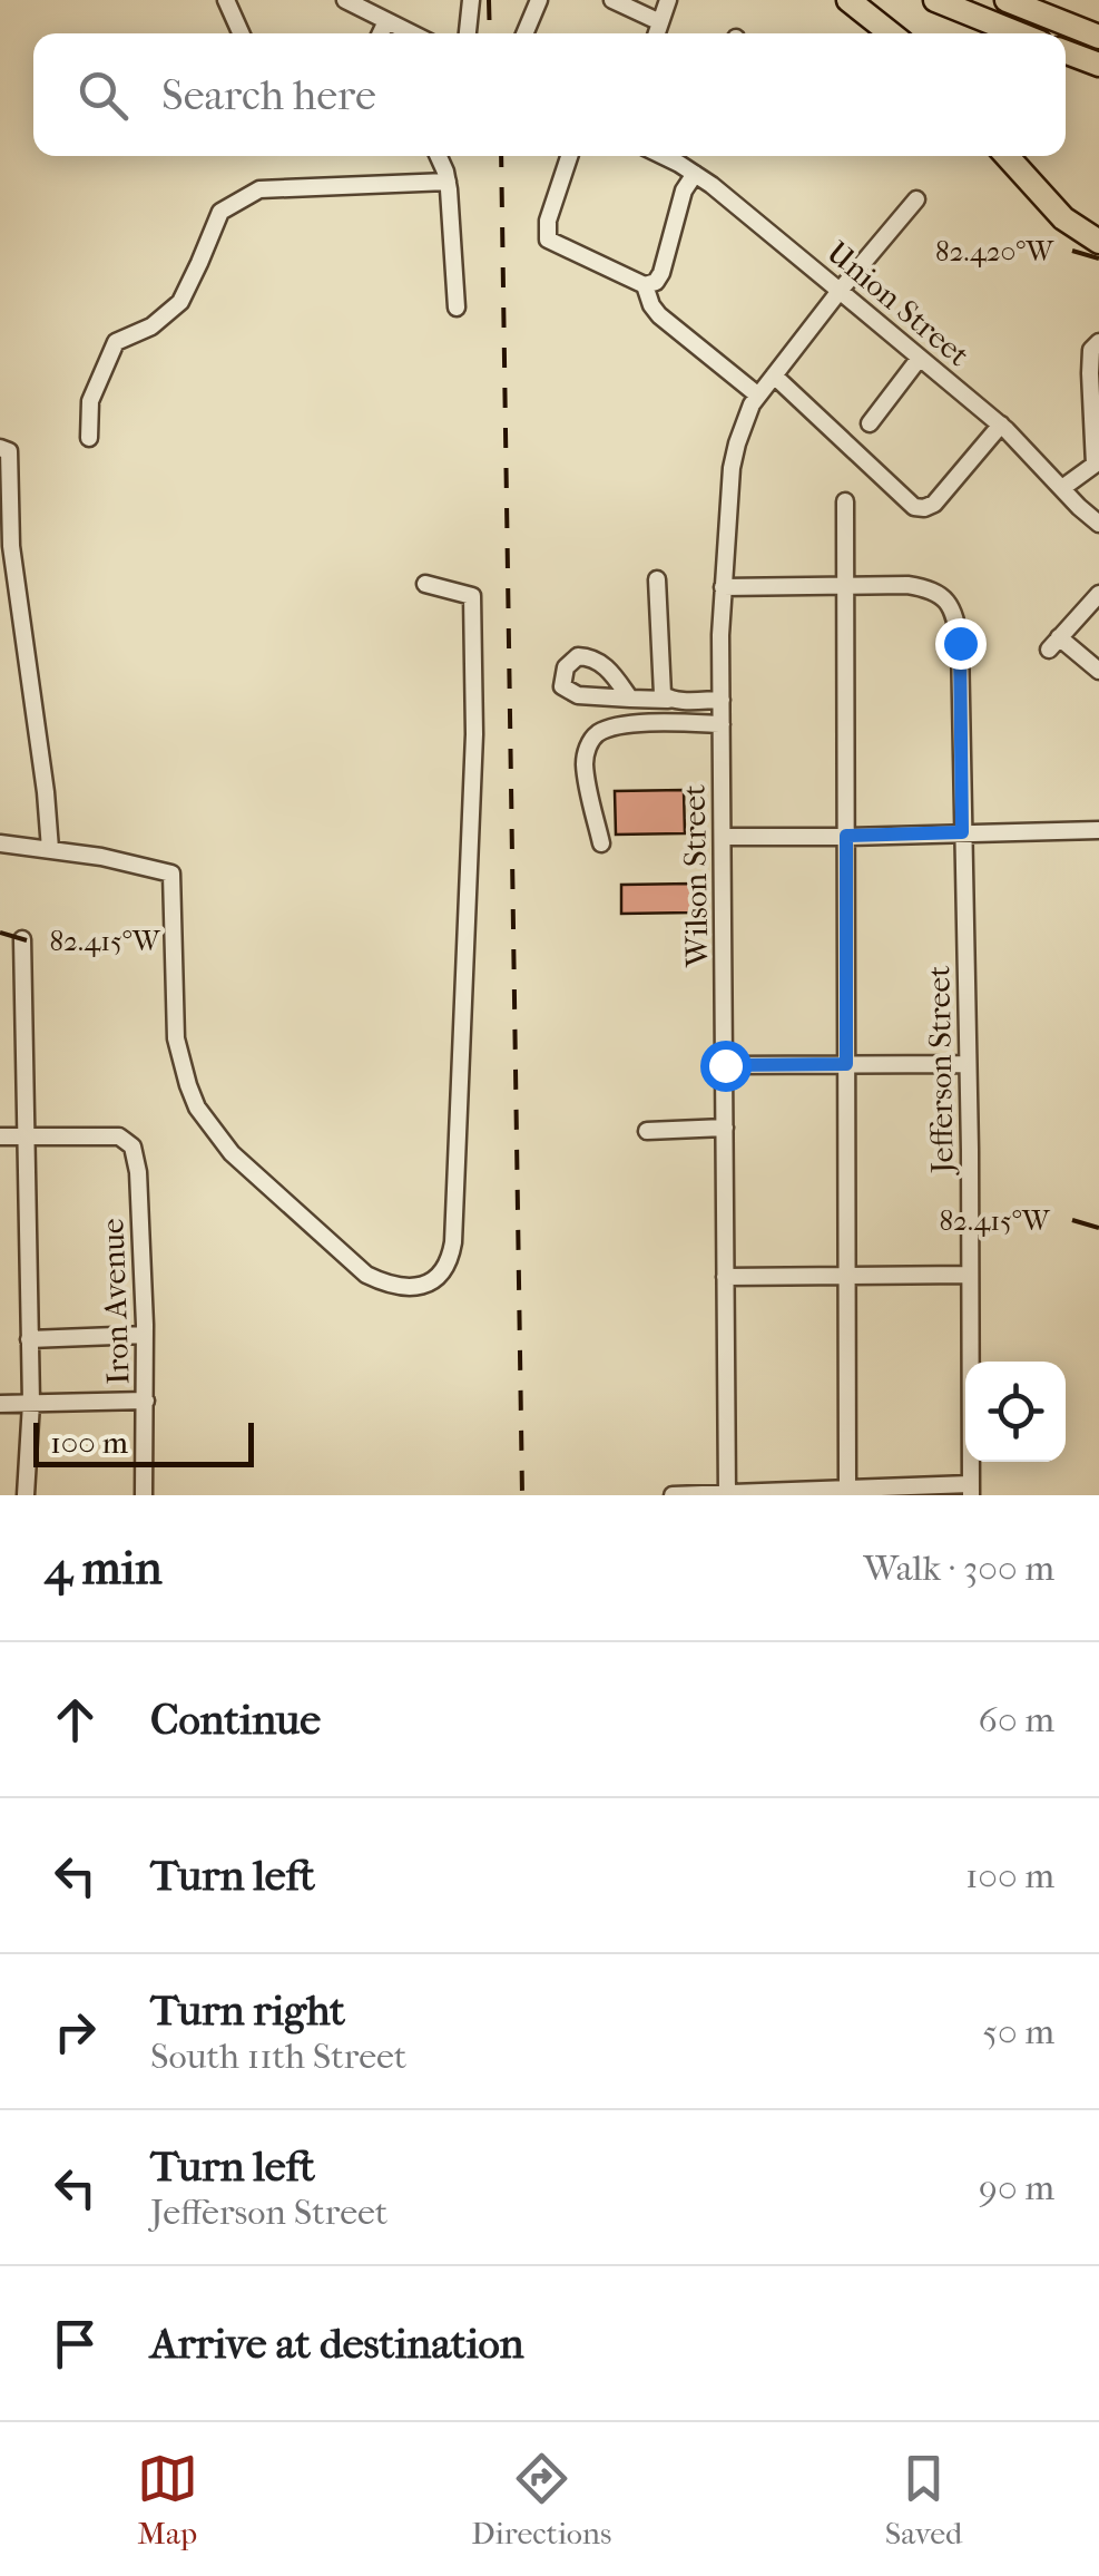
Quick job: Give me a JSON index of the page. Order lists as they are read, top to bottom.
{
  "streets": {
    "street": [
      "Union Street",
      "Wilson Street",
      "Jefferson Street",
      "Iron Avenue"
    ]
  },
  "crossings": [
    ["Union Street", "Wilson Street"]
  ],
  "scale_bar": "100 m",
  "page": {
    "search": "Search here",
    "scale": "100 m",
    "heading": ["4 min", "Walk · 300 m"],
    "list": [
      ["Continue", "60 m"],
      ["Turn left", "100 m"],
      ["Turn right", "South 11th Street", "50 m"],
      ["Turn left", "Jefferson Street", "90 m"],
      "Arrive at destination"
    ],
    "nav": ["Map", "Directions", "Saved"]
  },
  "coordinates": ["82.420°W", "82.415°W"]
}
